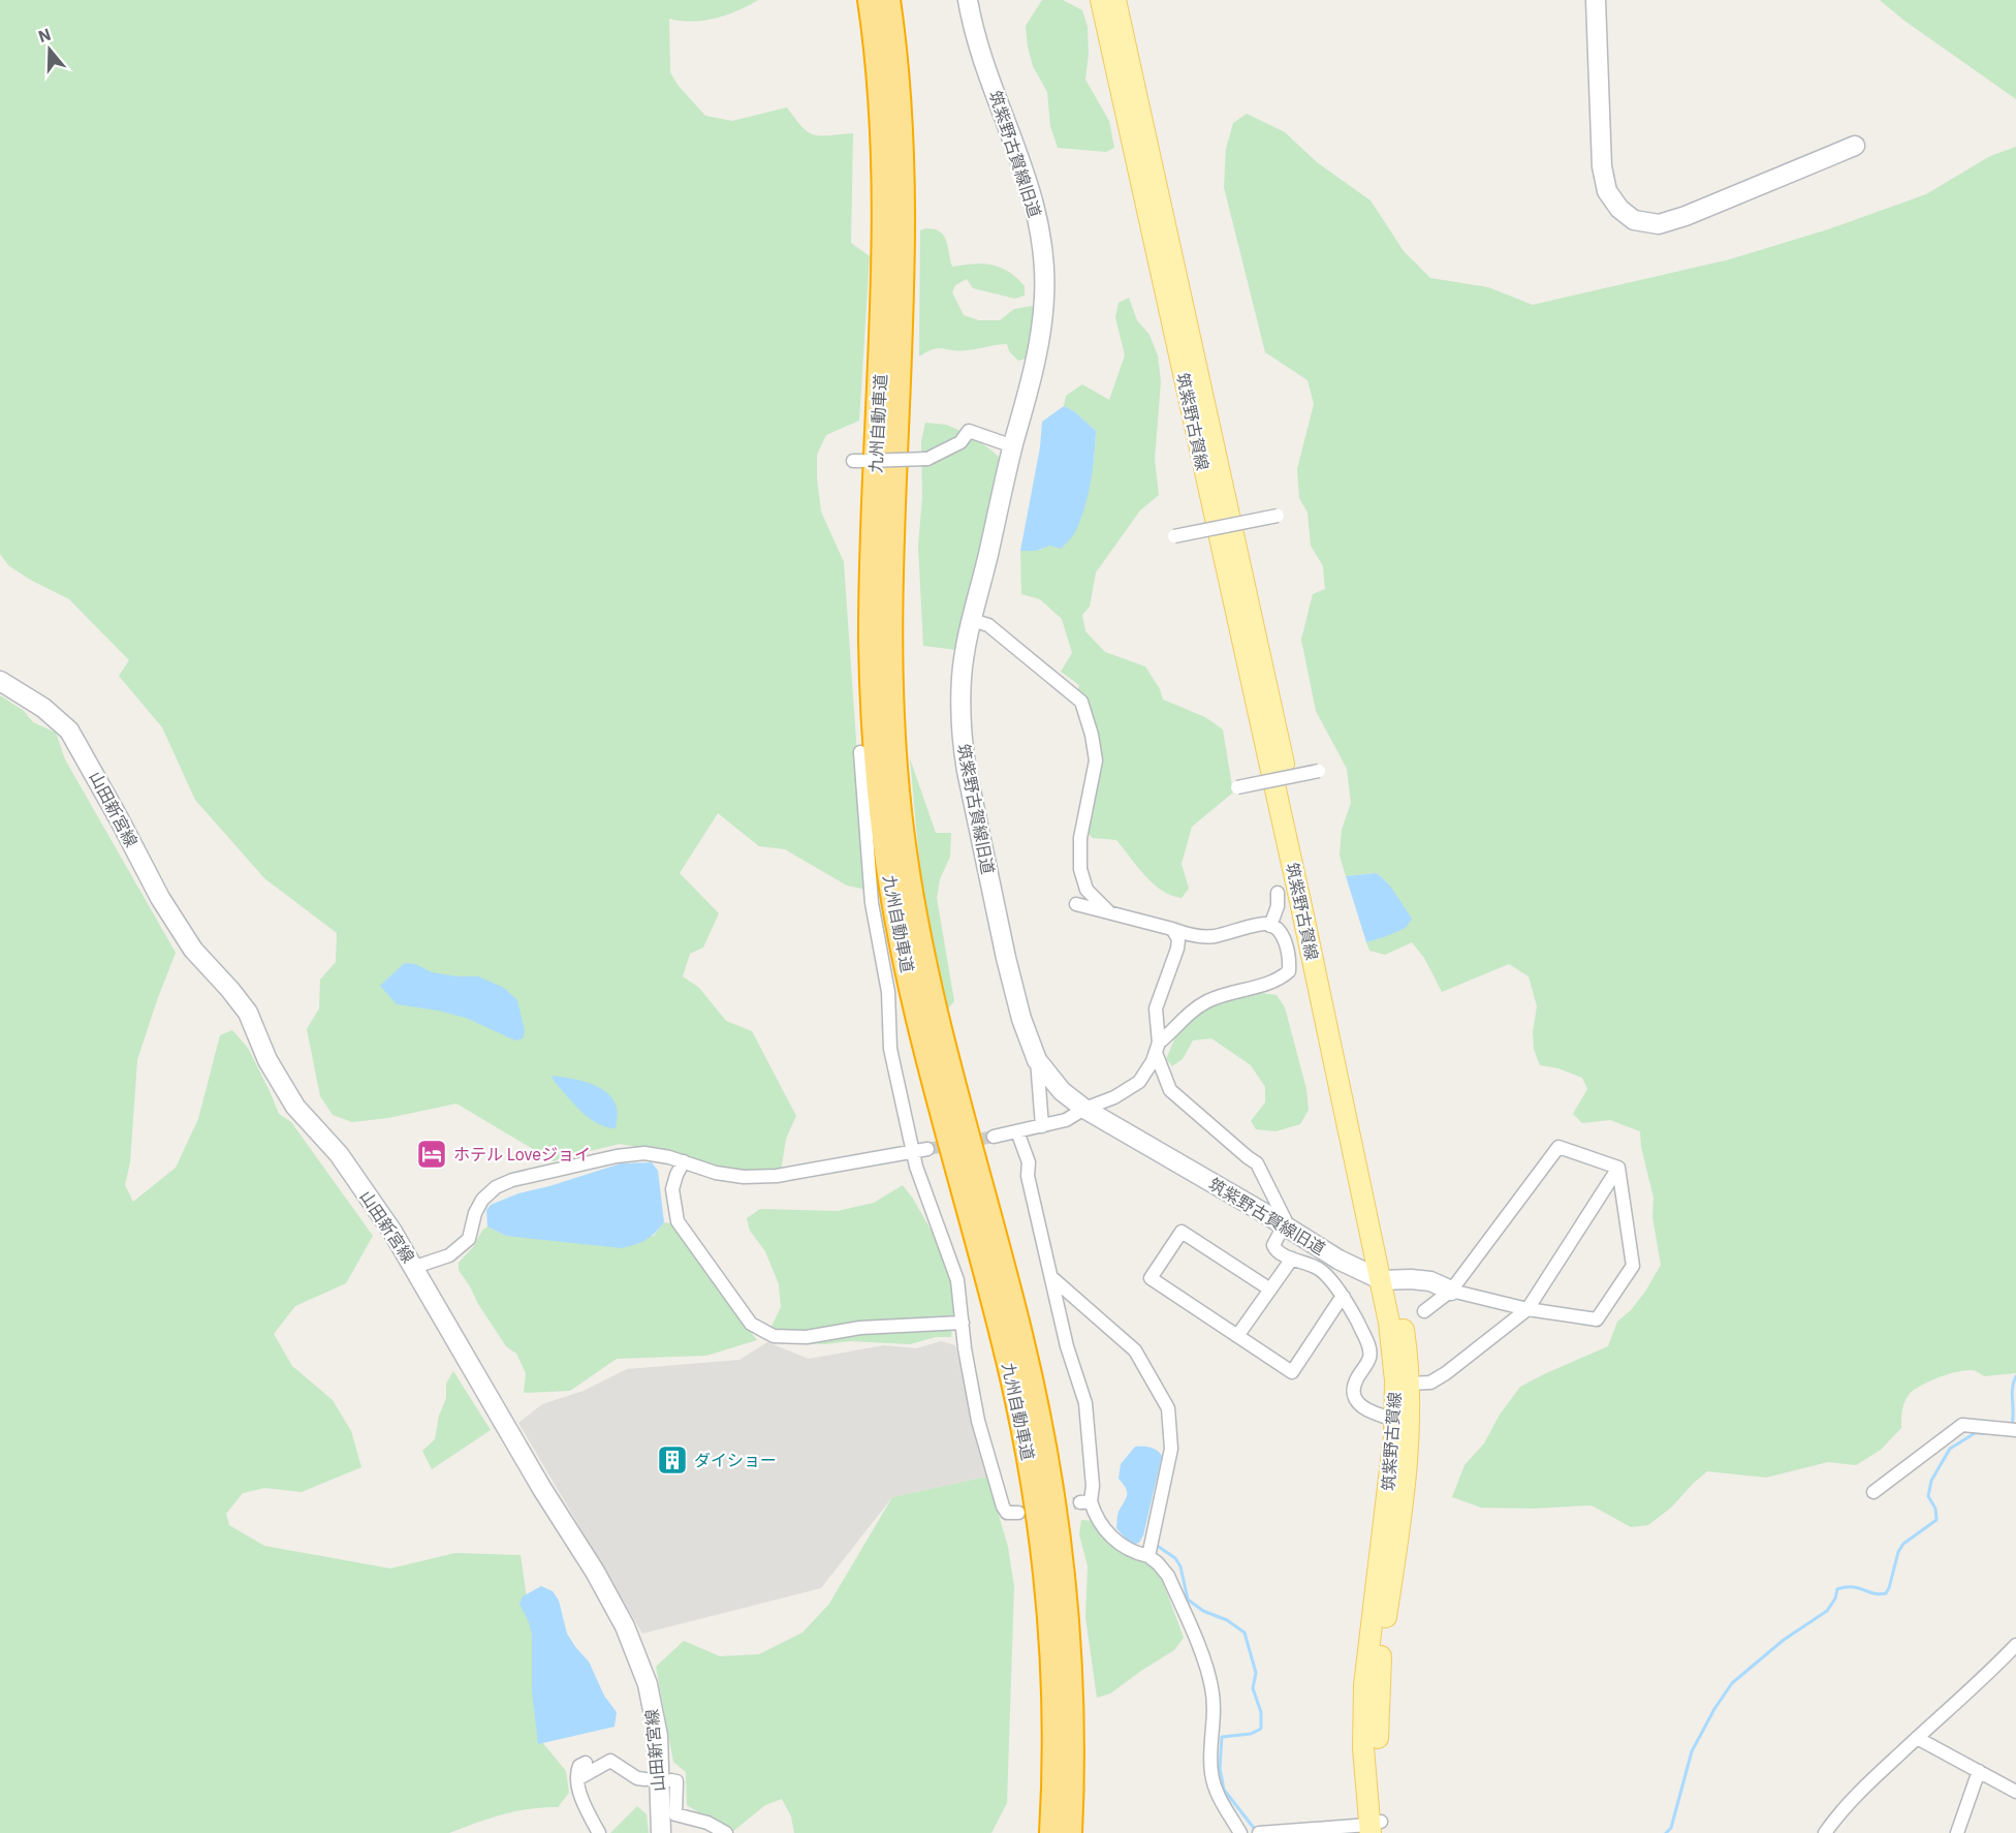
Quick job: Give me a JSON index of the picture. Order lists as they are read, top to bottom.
{
  "streets": {
    "highway": ["九州自動車道"],
    "main road": ["筑紫野古賀線"],
    "street": ["筑紫野古賀線旧道", "山田新宮線"]
  },
  "crossings": [
    ["筑紫野古賀線旧道", "筑紫野古賀線"]
  ],
  "places": {
    "hotel": ["ホテル Loveジョイ"],
    "building": ["ダイショー"]
  },
  "north": "top"
}
